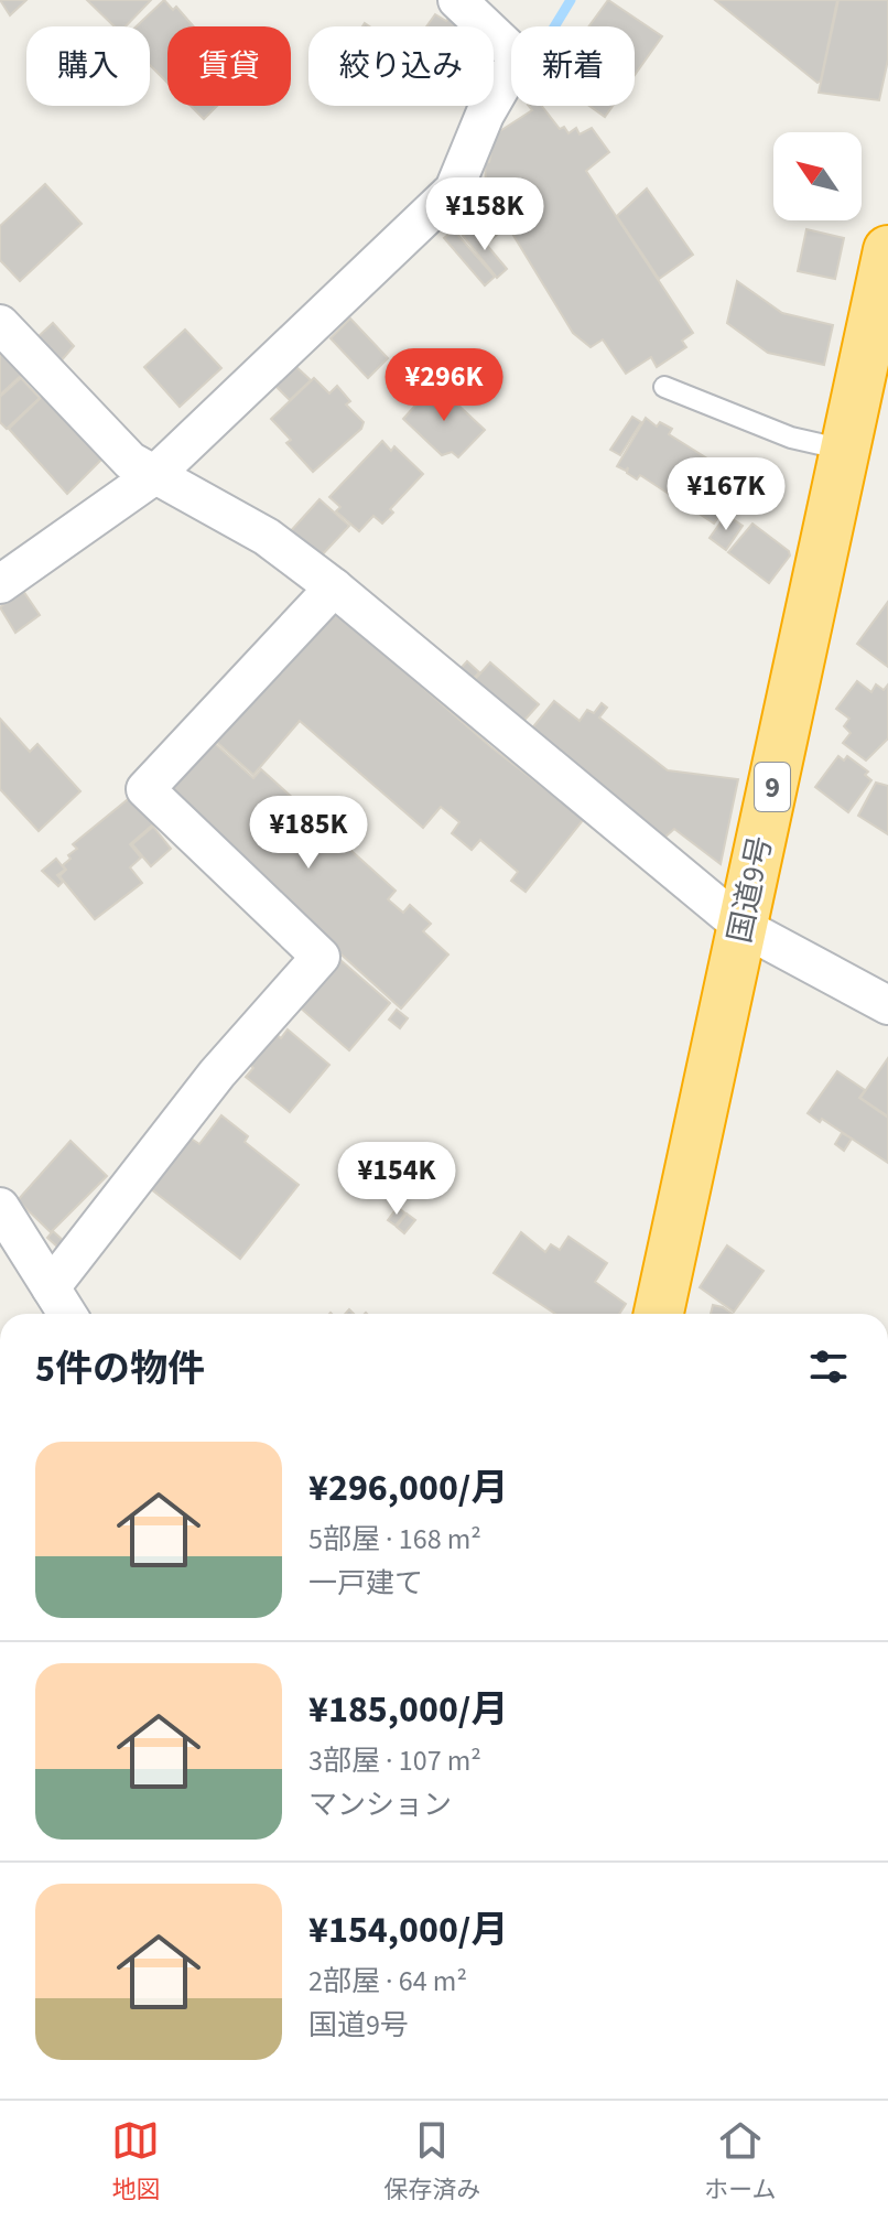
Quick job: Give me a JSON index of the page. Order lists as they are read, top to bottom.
{
  "streets": {
    "highway": ["9", "国道9号"]
  },
  "north": "top left",
  "page": {
    "chip": [
      "購入",
      "賃貸",
      "絞り込み",
      "新着"
    ],
    "price": [
      "¥158K",
      "¥296K",
      "¥167K",
      "¥185K",
      "¥154K"
    ],
    "heading": "5件の物件",
    "list": [
      {
        "name": "¥296,000/月",
        "note": "5部屋 · 168 m² · 一戸建て"
      },
      {
        "name": "¥185,000/月",
        "note": "3部屋 · 107 m² · マンション"
      },
      {
        "name": "¥154,000/月",
        "note": "2部屋 · 64 m² · 国道9号"
      }
    ],
    "tabs": ["地図", "保存済み", "ホーム"]
  }
}
